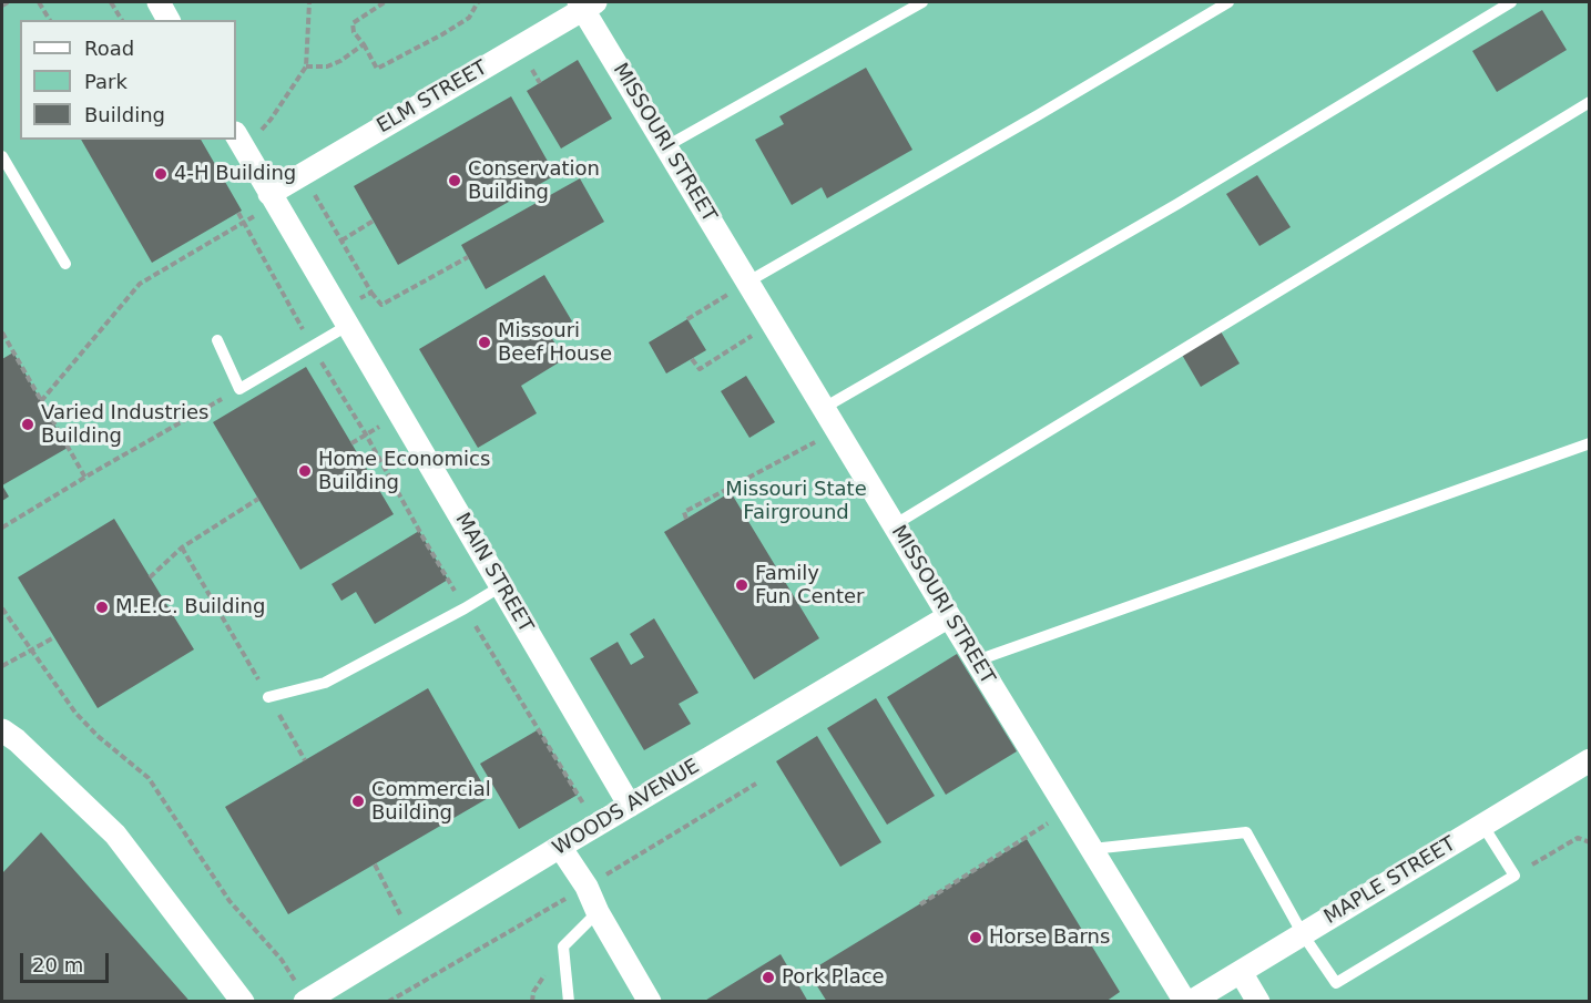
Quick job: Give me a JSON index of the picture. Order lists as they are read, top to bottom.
{
  "streets": {
    "street": [
      "ELM STREET",
      "MISSOURI STREET",
      "MAIN STREET",
      "WOODS AVENUE",
      "MAPLE STREET"
    ]
  },
  "crossings": [
    ["ELM STREET", "MISSOURI STREET"],
    ["ELM STREET", "MAIN STREET"],
    ["MISSOURI STREET", "WOODS AVENUE"],
    ["MAIN STREET", "WOODS AVENUE"]
  ],
  "parks": ["Missouri State Fairground"],
  "places": [
    "4-H Building",
    "Conservation Building",
    "Missouri Beef House",
    "Varied Industries Building",
    "Home Economics Building",
    "Family Fun Center",
    "M.E.C. Building",
    "Commercial Building",
    "Horse Barns",
    "Pork Place"
  ],
  "legend": ["Road", "Park", "Building"],
  "scale_bar": "20 m"
}
